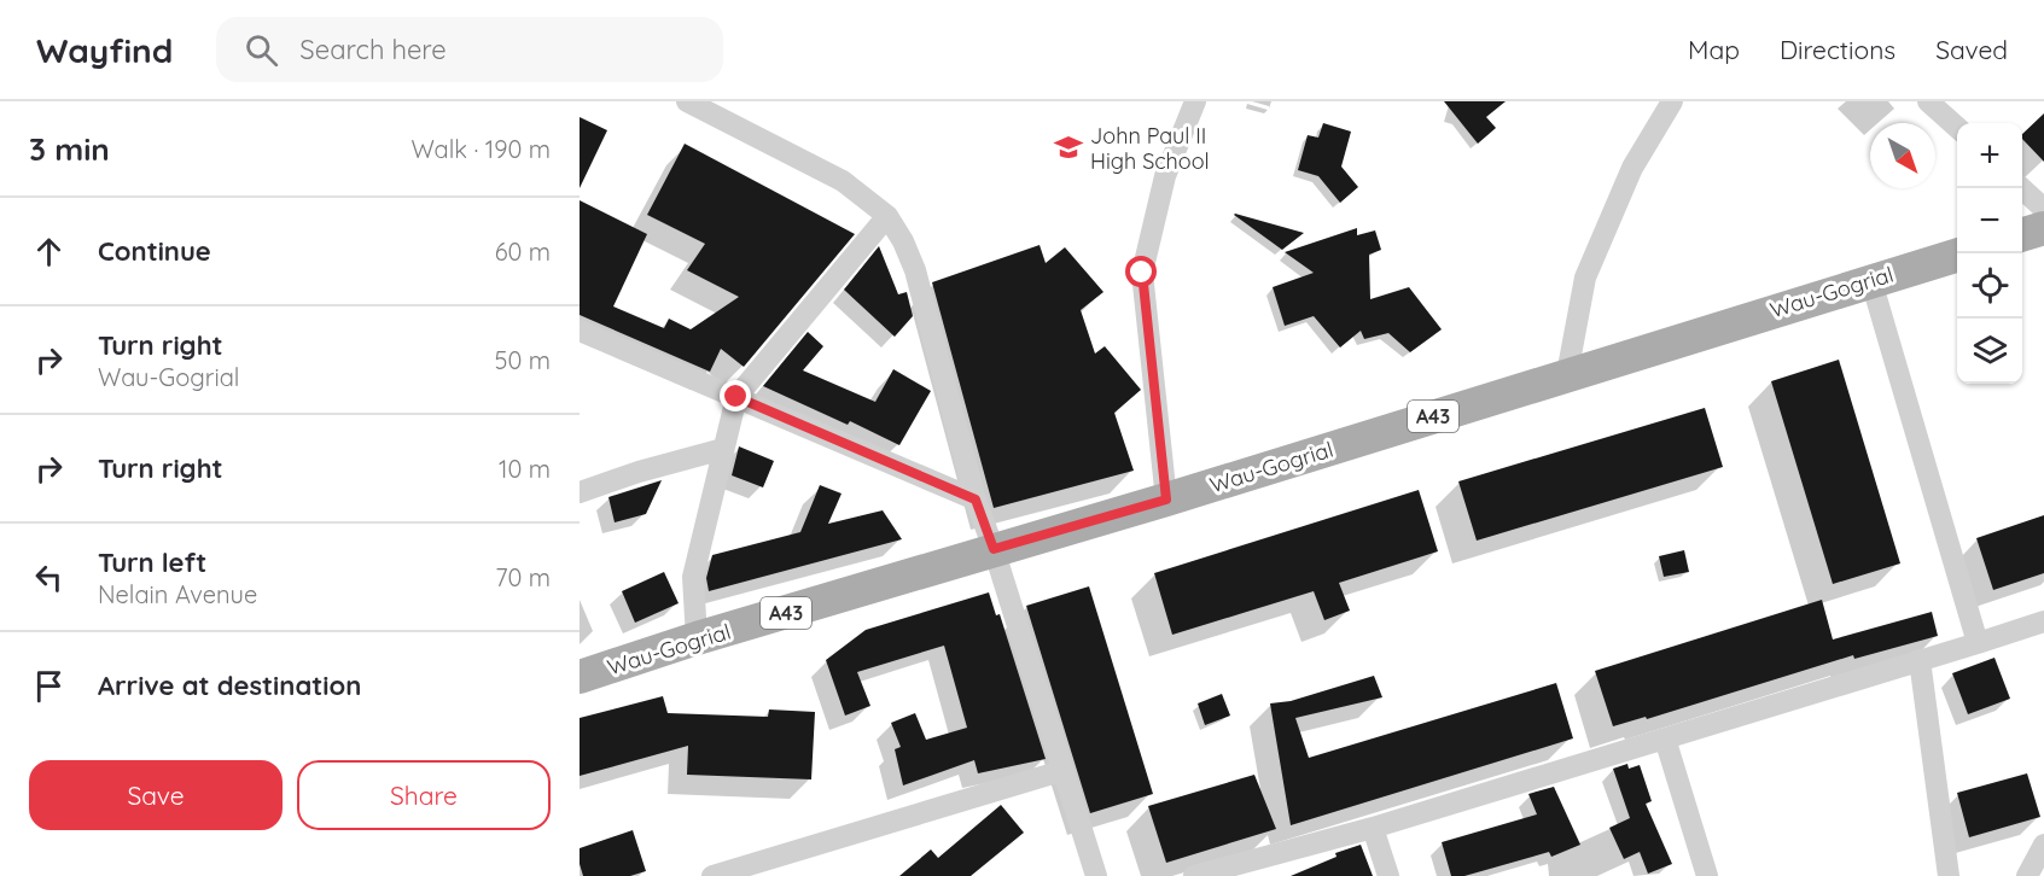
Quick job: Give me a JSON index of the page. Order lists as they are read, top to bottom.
{
  "streets": {
    "main road": ["Wau-Gogrial", "A43"]
  },
  "places": {
    "school or university": ["John Paul II High School"]
  },
  "north": "bottom right",
  "page": {
    "header": "Wayfind",
    "search": "Search here",
    "nav": ["Map", "Directions", "Saved"],
    "heading": ["3 min", "Walk · 190 m"],
    "map_buttons": ["+", "−"],
    "list": [
      ["Continue", "60 m"],
      ["Turn right", "Wau-Gogrial", "50 m"],
      ["Turn right", "10 m"],
      ["Turn left", "Nelain Avenue", "70 m"],
      "Arrive at destination"
    ],
    "buttons": ["Save", "Share"]
  }
}
